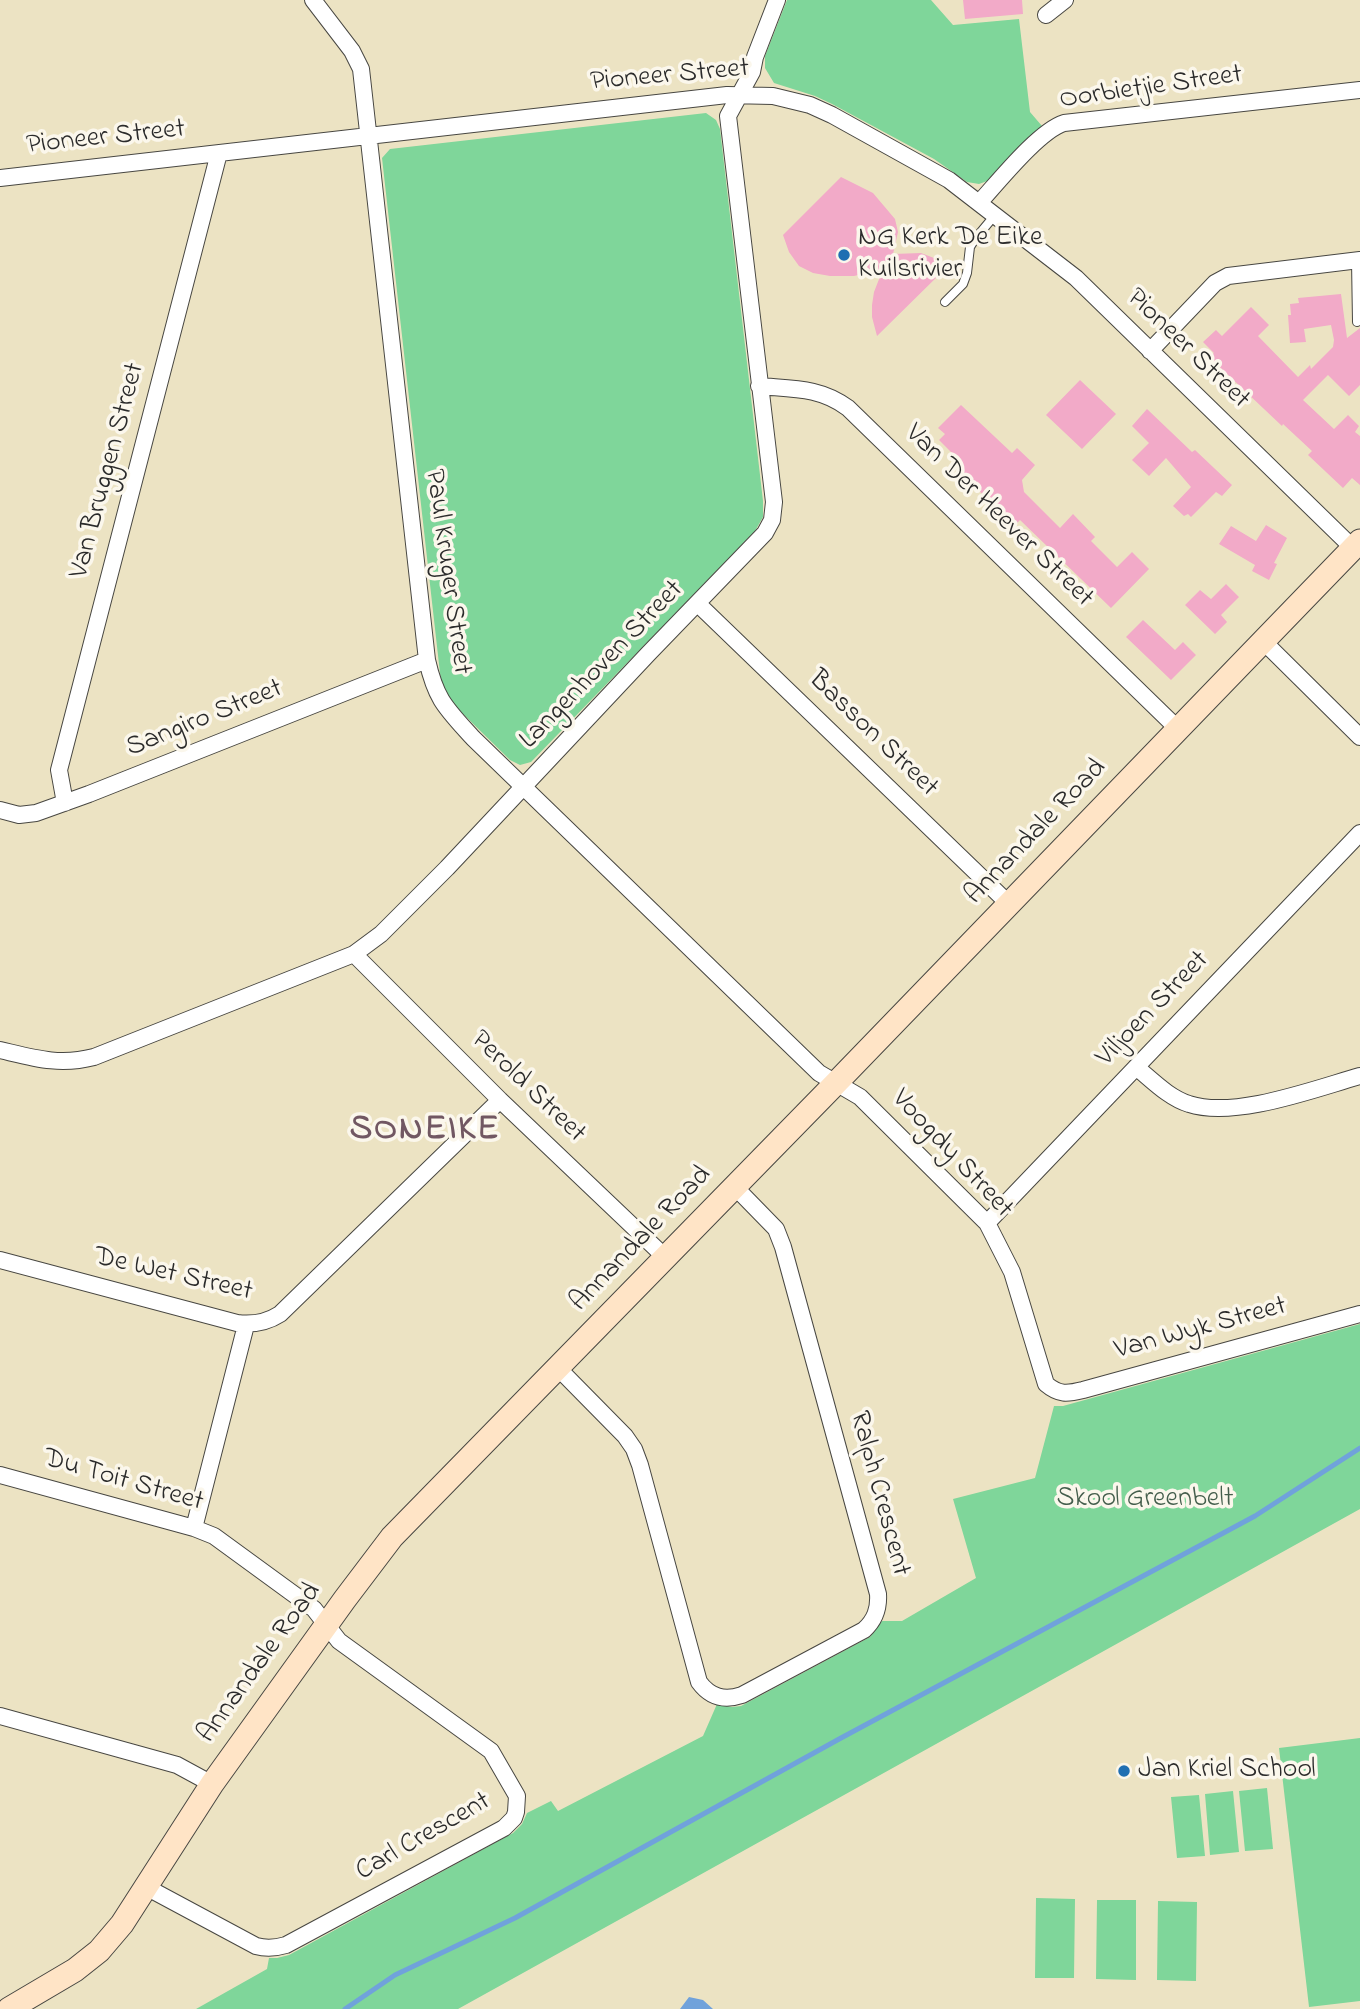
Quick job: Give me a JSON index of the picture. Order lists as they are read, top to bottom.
{
  "streets": {
    "street": [
      "Pioneer Street",
      "Oorbietjie Street",
      "Van Bruggen Street",
      "Van Der Heever Street",
      "Paul Kruger Street",
      "Langenhoven Street",
      "Sangiro Street",
      "Basson Street",
      "Annandale Road",
      "Viljoen Street",
      "Perold Street",
      "Voogdy Street",
      "De Wet Street",
      "Van Wyk Street",
      "Du Toit Street",
      "Ralph Crescent",
      "Carl Crescent"
    ]
  },
  "crossings": [
    ["Pioneer Street", "Oorbietjie Street"],
    ["Pioneer Street", "Van Bruggen Street"],
    ["Pioneer Street", "Paul Kruger Street"],
    ["Pioneer Street", "Langenhoven Street"],
    ["Pioneer Street", "Annandale Road"],
    ["Van Bruggen Street", "Sangiro Street"],
    ["Van Der Heever Street", "Langenhoven Street"],
    ["Van Der Heever Street", "Annandale Road"],
    ["Paul Kruger Street", "Langenhoven Street"],
    ["Paul Kruger Street", "Sangiro Street"],
    ["Paul Kruger Street", "Annandale Road"],
    ["Paul Kruger Street", "Voogdy Street"],
    ["Langenhoven Street", "Basson Street"],
    ["Langenhoven Street", "Perold Street"],
    ["Basson Street", "Annandale Road"],
    ["Annandale Road", "Perold Street"],
    ["Annandale Road", "Voogdy Street"],
    ["Annandale Road", "Du Toit Street"],
    ["Annandale Road", "Ralph Crescent"],
    ["Annandale Road", "Carl Crescent"],
    ["Viljoen Street", "Voogdy Street"],
    ["Perold Street", "De Wet Street"],
    ["Voogdy Street", "Van Wyk Street"],
    ["Du Toit Street", "Carl Crescent"]
  ],
  "districts": ["SONEIKE"],
  "parks": ["Skool Greenbelt"],
  "places": ["NG Kerk De Eike Kuilsrivier", "Jan Kriel School"]
}
